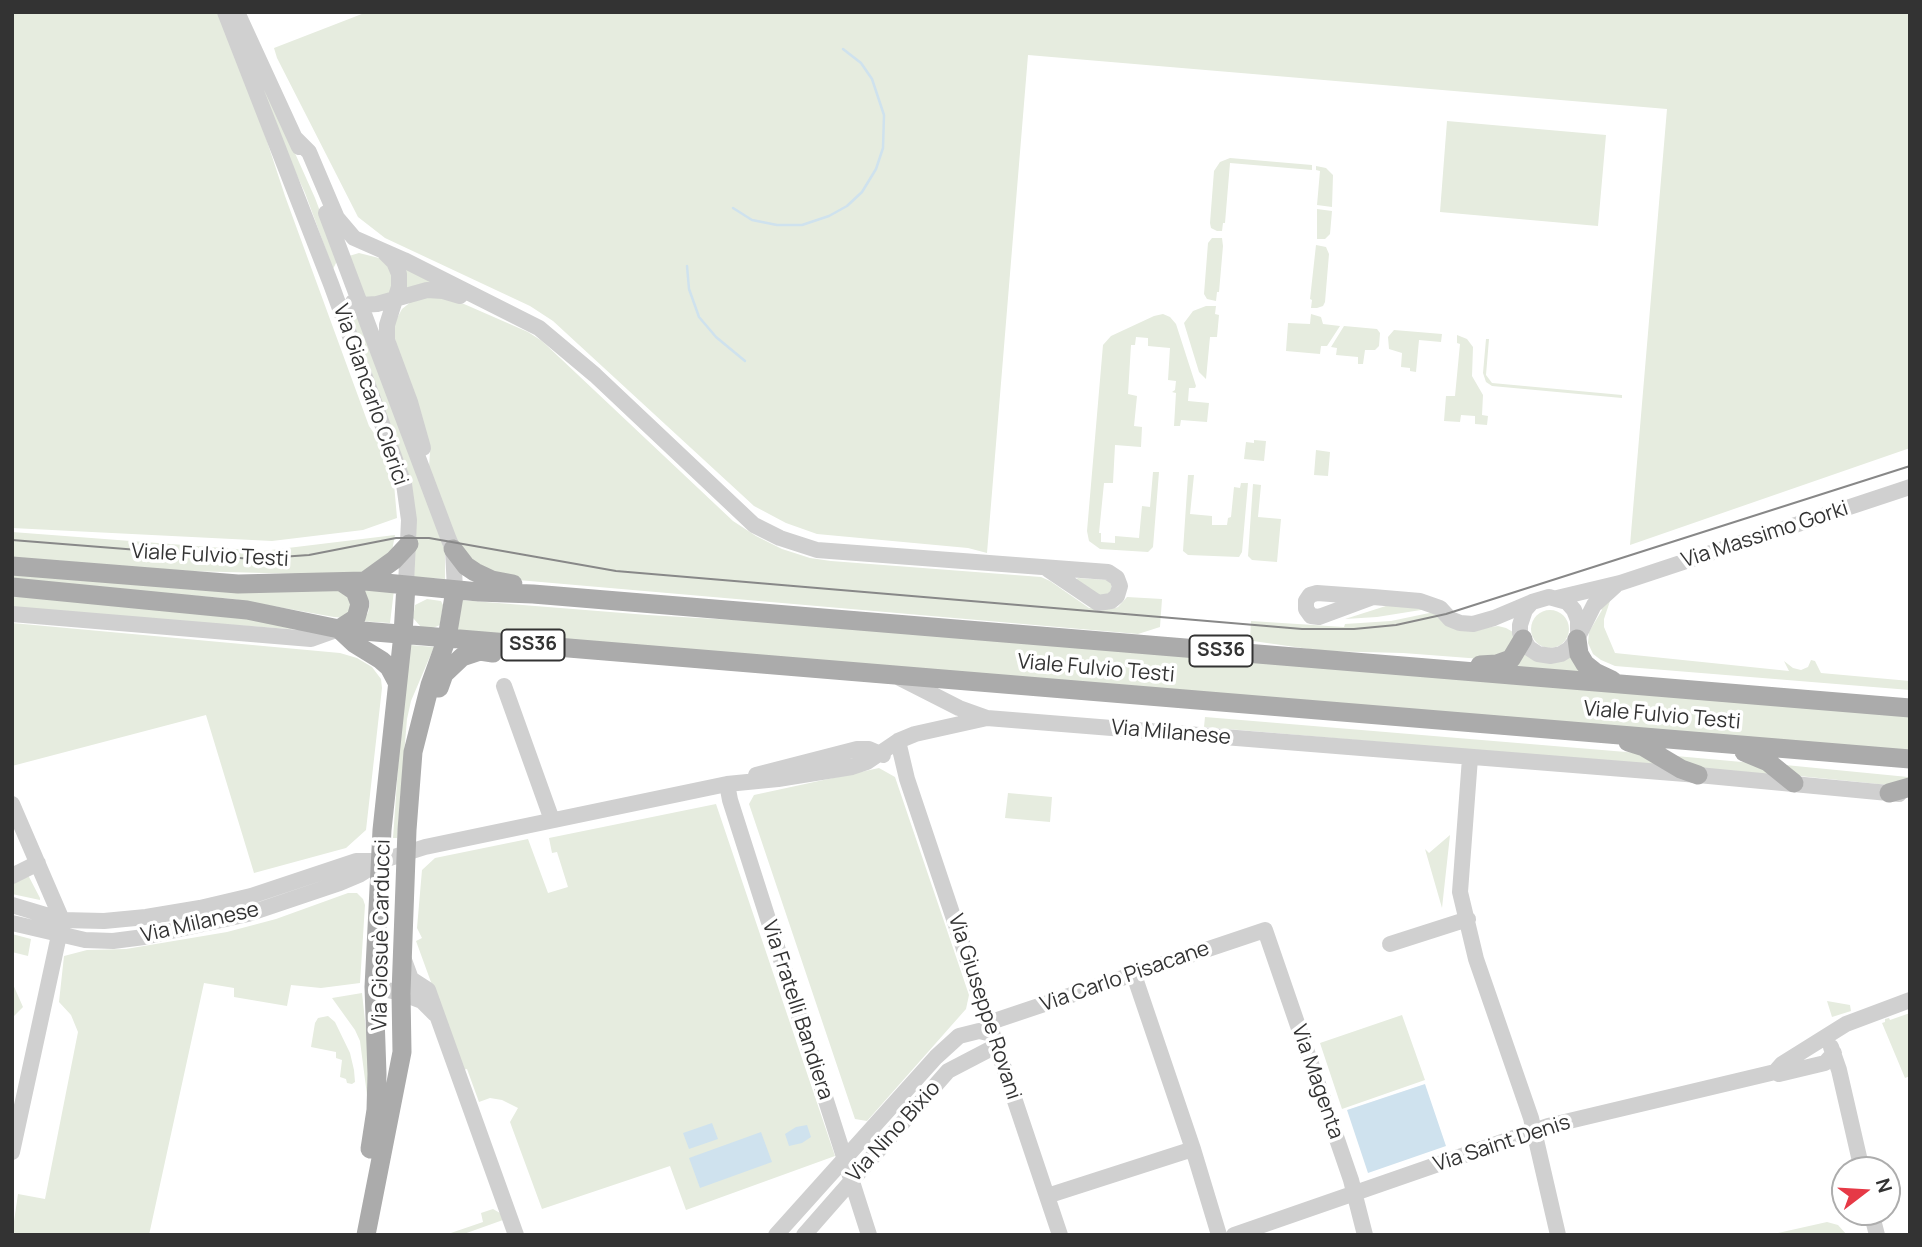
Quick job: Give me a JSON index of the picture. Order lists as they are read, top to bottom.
{
  "streets": {
    "main road": ["Viale Fulvio Testi", "SS36", "Via Giosuè Carducci"],
    "street": [
      "Via Giancarlo Clerici",
      "Via Massimo Gorki",
      "Via Milanese",
      "Via Carlo Pisacane",
      "Via Giuseppe Rovani",
      "Via Fratelli Bandiera",
      "Via Magenta",
      "Via Nino Bixio",
      "Via Saint Denis"
    ]
  },
  "crossings": [
    ["Via Giancarlo Clerici", "Viale Fulvio Testi"],
    ["Viale Fulvio Testi", "Via Giosuè Carducci"],
    ["Via Milanese", "Via Giosuè Carducci"],
    ["Via Milanese", "Via Giuseppe Rovani"],
    ["Via Milanese", "Via Fratelli Bandiera"],
    ["Via Carlo Pisacane", "Via Giuseppe Rovani"],
    ["Via Carlo Pisacane", "Via Magenta"],
    ["Via Carlo Pisacane", "Via Nino Bixio"],
    ["Via Giuseppe Rovani", "Via Nino Bixio"],
    ["Via Fratelli Bandiera", "Via Nino Bixio"],
    ["Via Magenta", "Via Saint Denis"]
  ],
  "north": "right"
}
